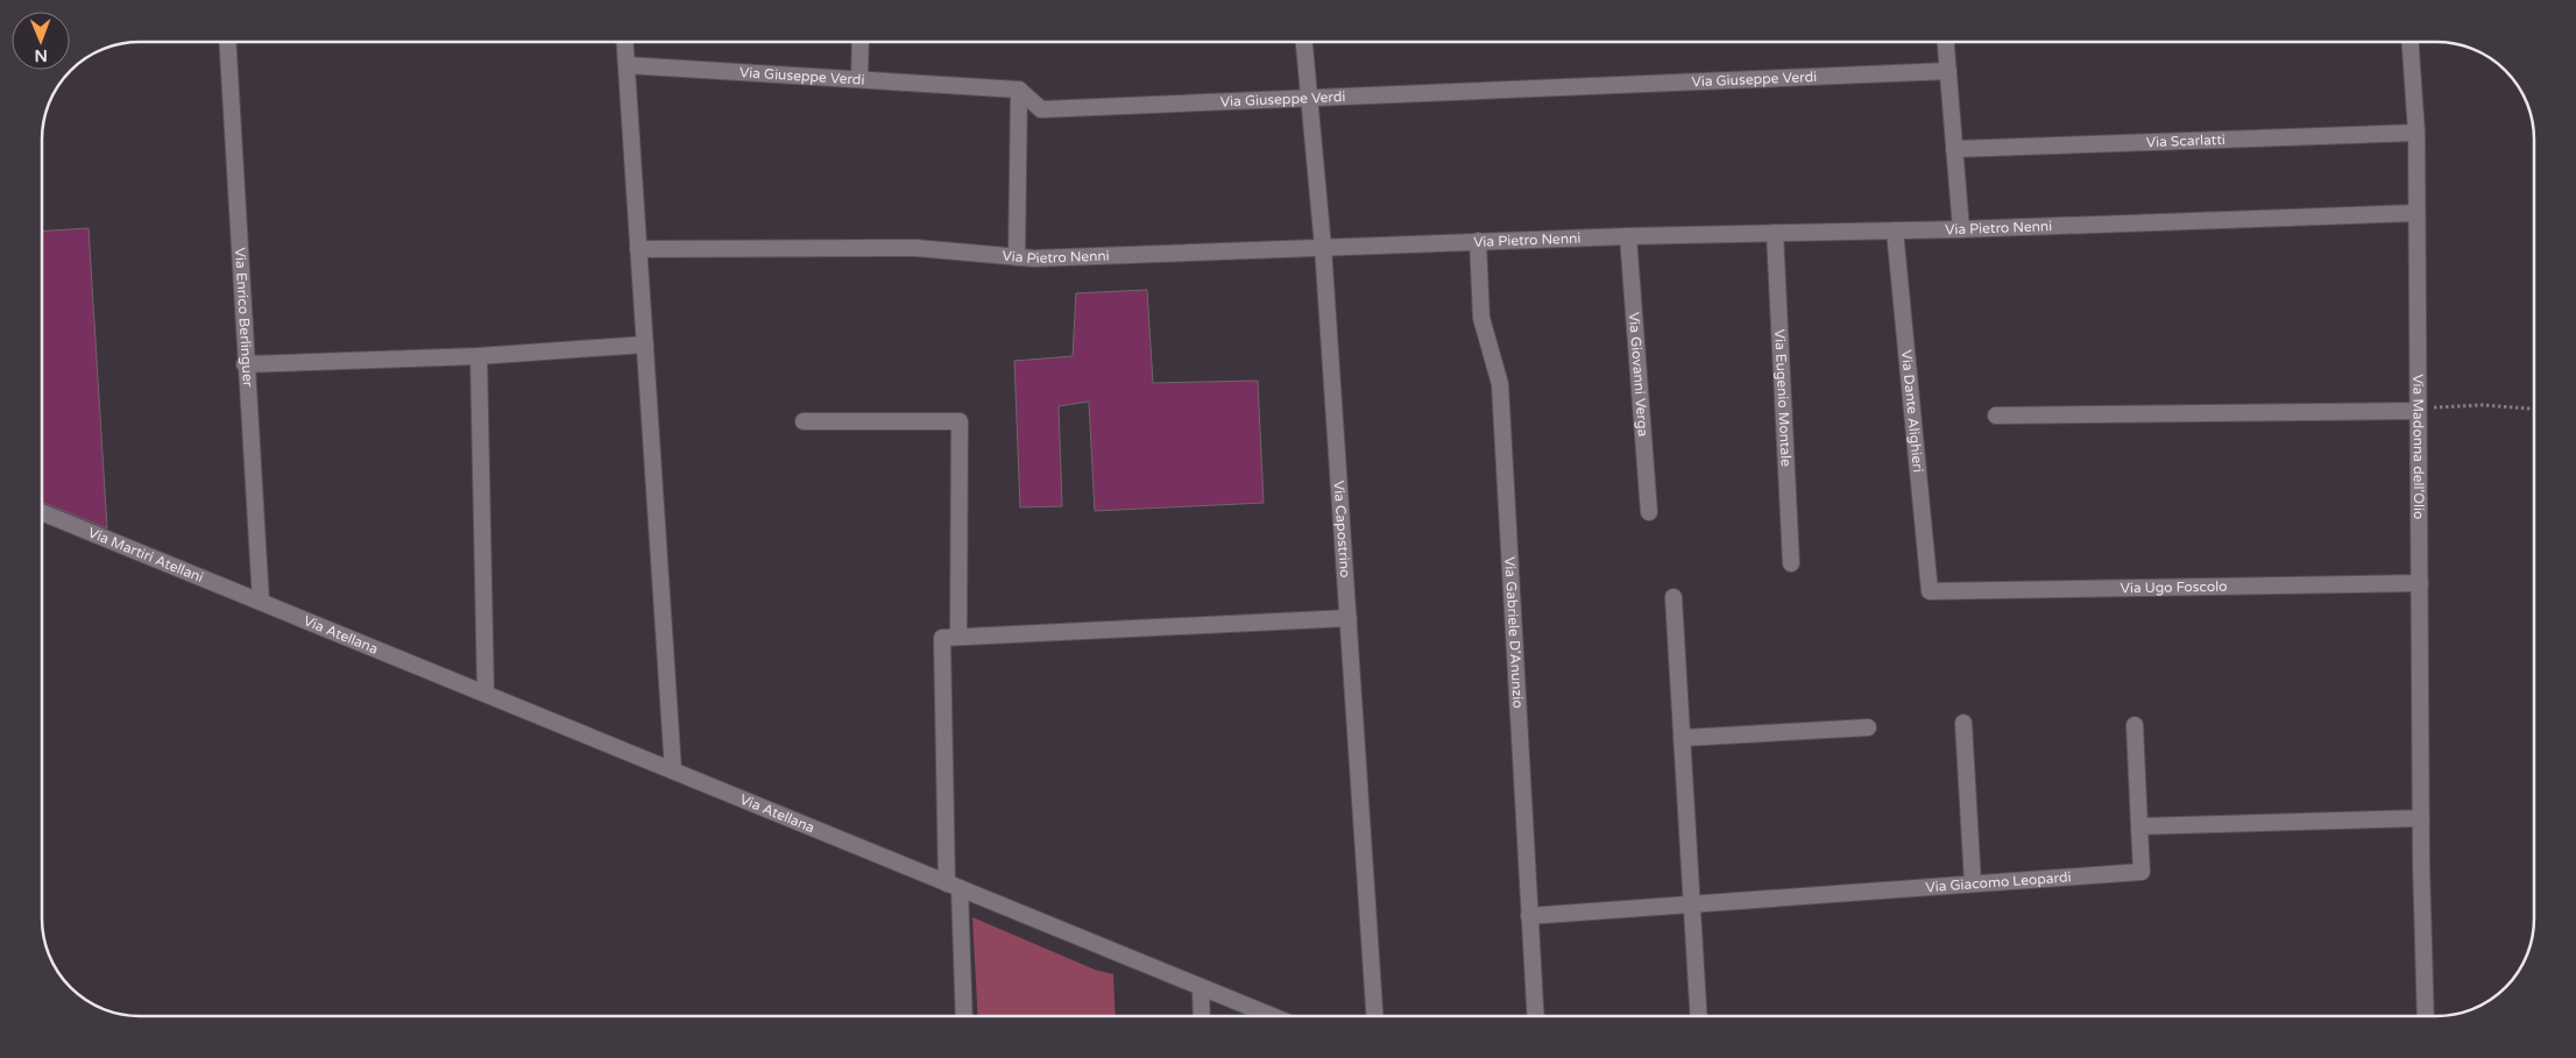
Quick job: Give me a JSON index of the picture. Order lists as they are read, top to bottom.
{
  "streets": {
    "street": [
      "Via Giuseppe Verdi",
      "Via Scarlatti",
      "Via Pietro Nenni",
      "Via Enrico Berlinguer",
      "Via Giovanni Verga",
      "Via Eugenio Montale",
      "Via Dante Alighieri",
      "Via Madonna dell'Olio",
      "Via Capostrino",
      "Via Martiri Atellani",
      "Via Ugo Foscolo",
      "Via Gabriele D'Anunzio",
      "Via Atellana",
      "Via Giacomo Leopardi"
    ]
  },
  "crossings": [
    ["Via Giuseppe Verdi", "Via Capostrino"],
    ["Via Scarlatti", "Via Madonna dell'Olio"],
    ["Via Pietro Nenni", "Via Giovanni Verga"],
    ["Via Pietro Nenni", "Via Eugenio Montale"],
    ["Via Pietro Nenni", "Via Dante Alighieri"],
    ["Via Pietro Nenni", "Via Madonna dell'Olio"],
    ["Via Pietro Nenni", "Via Capostrino"],
    ["Via Pietro Nenni", "Via Gabriele D'Anunzio"],
    ["Via Enrico Berlinguer", "Via Martiri Atellani"],
    ["Via Enrico Berlinguer", "Via Atellana"],
    ["Via Dante Alighieri", "Via Ugo Foscolo"],
    ["Via Madonna dell'Olio", "Via Ugo Foscolo"],
    ["Via Martiri Atellani", "Via Atellana"],
    ["Via Gabriele D'Anunzio", "Via Giacomo Leopardi"]
  ],
  "north": "bottom"
}
